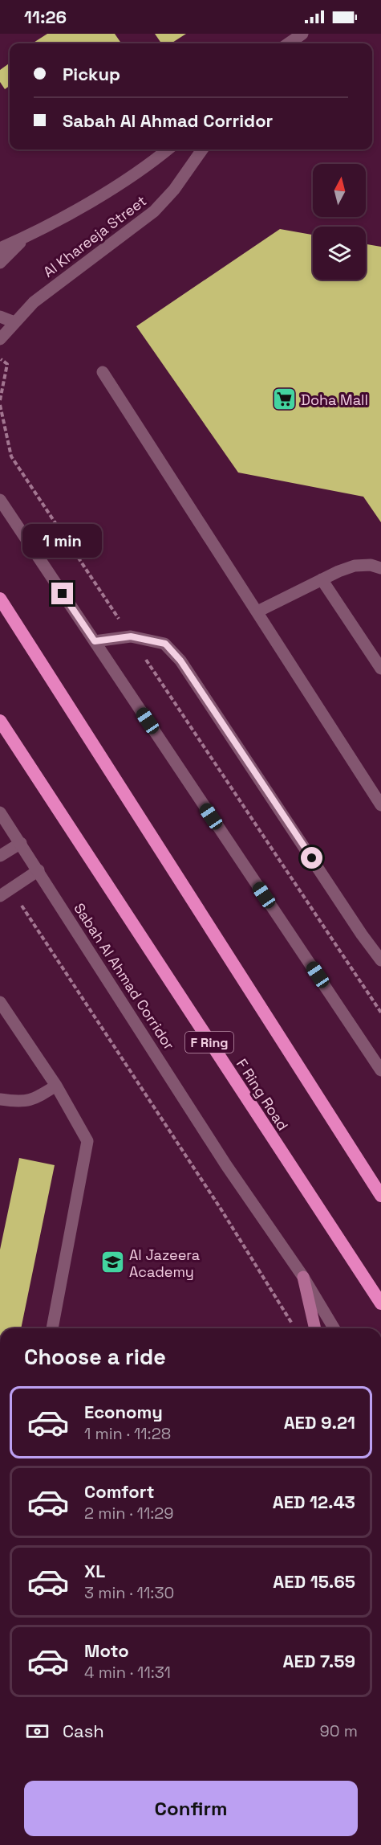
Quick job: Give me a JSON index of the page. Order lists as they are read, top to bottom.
{
  "streets": {
    "highway": ["F Ring", "F Ring Road"],
    "street": ["Al Khareeja Street", "Sabah Al Ahmad Corridor"]
  },
  "places": {
    "supermarket": ["Doha Mall"],
    "school or university": ["Al Jazeera Academy"]
  },
  "north": "top",
  "page": {
    "status": "11:26",
    "banner": ["Pickup", "Sabah Al Ahmad Corridor"],
    "bubble": "1 min",
    "heading": "Choose a ride",
    "list": [
      {
        "name": "Economy",
        "note": "1 min · 11:28",
        "value": "AED 9.21"
      },
      {
        "name": "Comfort",
        "note": "2 min · 11:29",
        "value": "AED 12.43"
      },
      {
        "name": "XL",
        "note": "3 min · 11:30",
        "value": "AED 15.65"
      },
      {
        "name": "Moto",
        "note": "4 min · 11:31",
        "value": "AED 7.59"
      }
    ],
    "pay": ["Cash", "90 m"],
    "buttons": "Confirm"
  }
}
